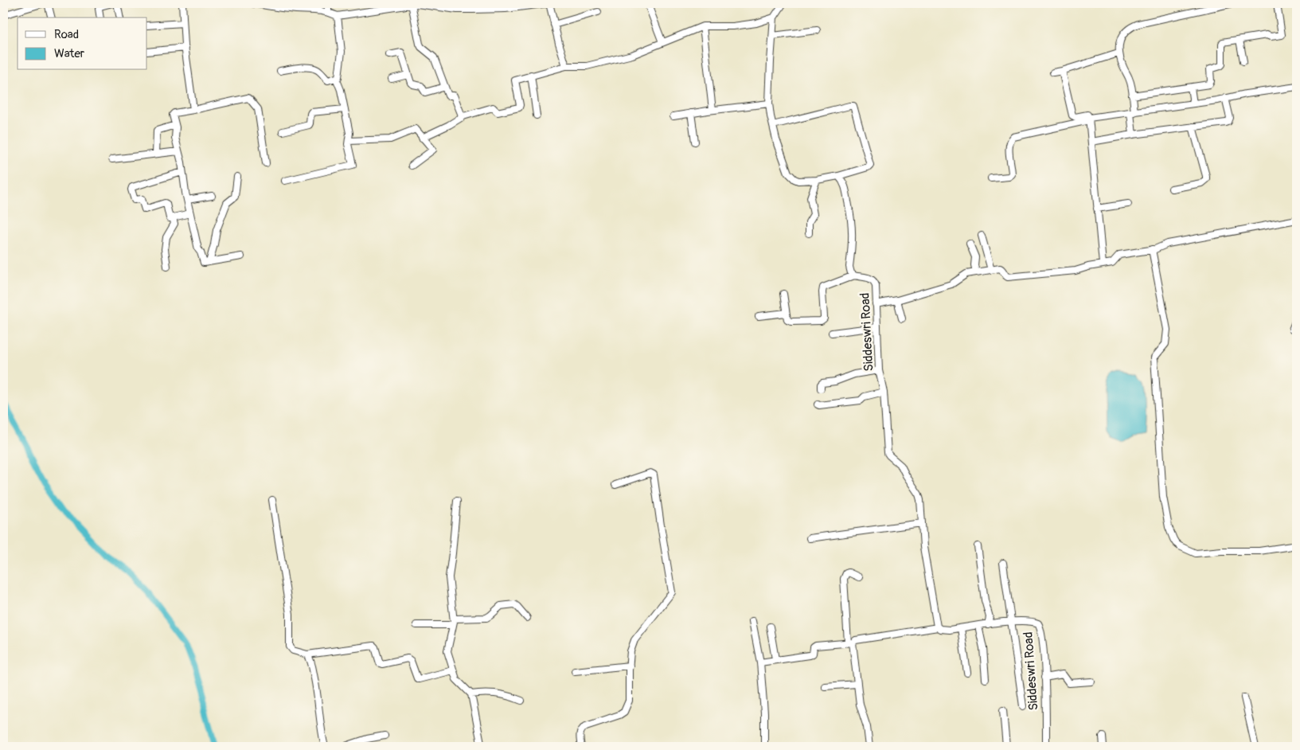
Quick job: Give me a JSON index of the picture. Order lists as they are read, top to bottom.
{
  "streets": {
    "street": ["Siddeswri Road"]
  },
  "legend": ["Road", "Water"]
}
